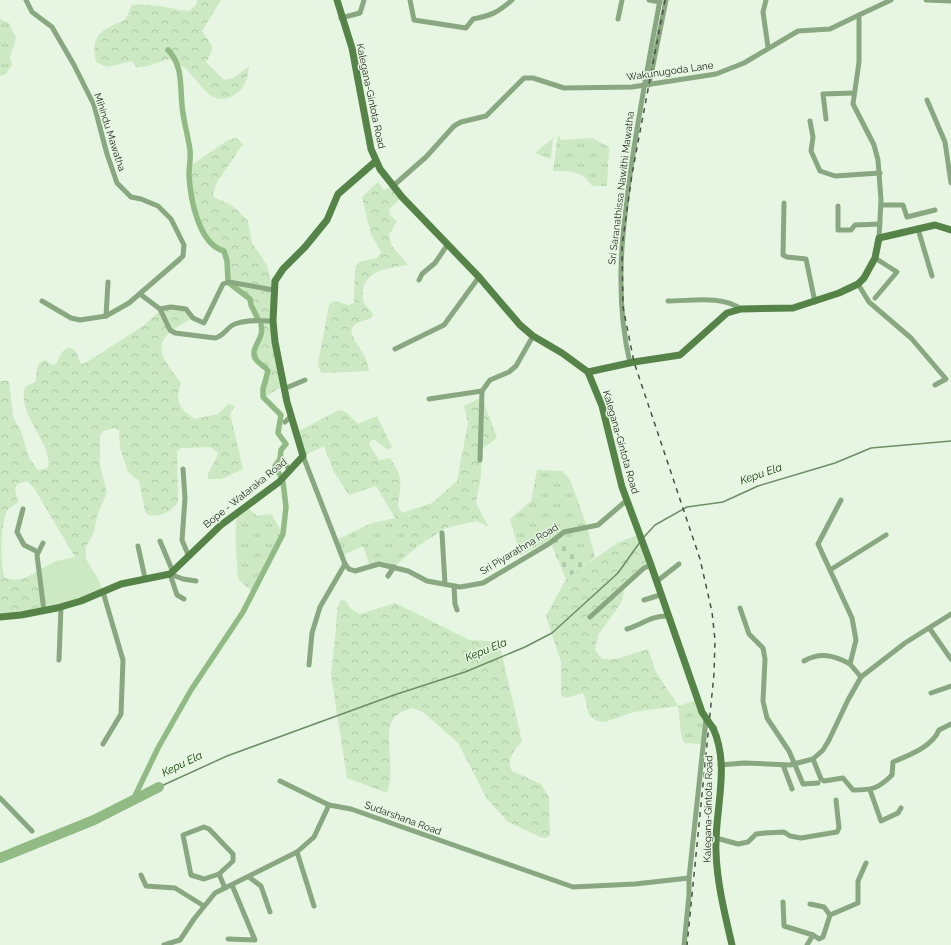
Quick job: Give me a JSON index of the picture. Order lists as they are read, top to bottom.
{
  "streets": {
    "street": [
      "Wakunugoda Lane",
      "Kalegana-Gintota Road",
      "Mihindu Mawatha",
      "Sri Saranathissa Nawithi Mawatha",
      "Bope - Wataraka Road",
      "Sri Piyarathna Road",
      "Sudarshana Road"
    ]
  },
  "crossings": [
    ["Wakunugoda Lane", "Kalegana-Gintota Road"],
    ["Wakunugoda Lane", "Sri Saranathissa Nawithi Mawatha"],
    ["Kalegana-Gintota Road", "Sri Piyarathna Road"]
  ],
  "water": ["Kepu Ela"]
}
